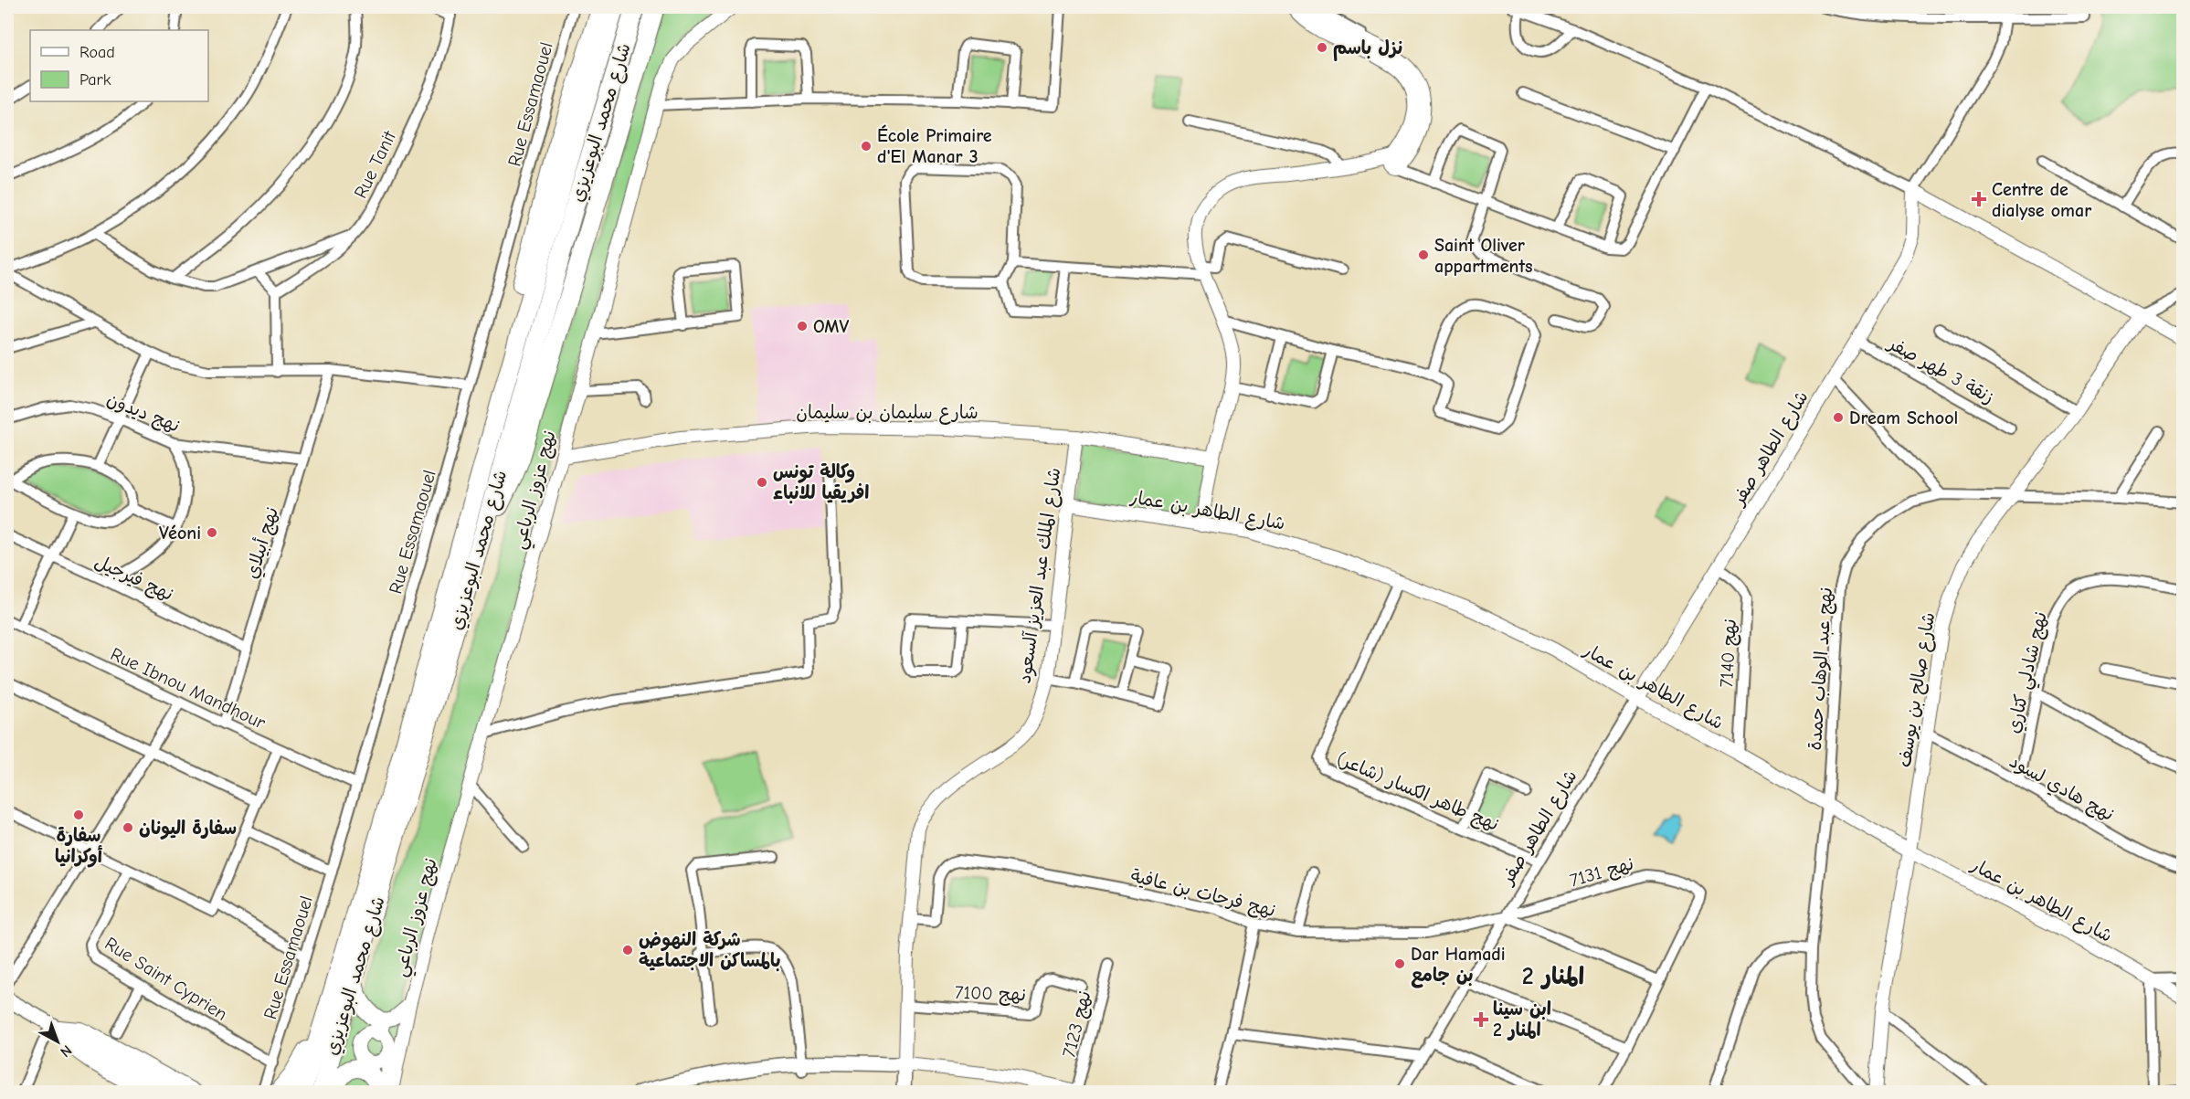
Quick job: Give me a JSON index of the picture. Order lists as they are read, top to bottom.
{
  "streets": {
    "highway": ["شارع محمد البوعزيزي"],
    "main road": ["شارع الملك عبد العزيز آلسعود"],
    "street": [
      "Rue Essamaouel",
      "Rue Tanit",
      "زنقة 3 طهر صفر",
      "نهج ديدون",
      "شارع سليمان بن سليمان",
      "شارع الطاهر صفر",
      "نهج عزوز الرباعي",
      "شارع الطاهر بن عمار",
      "نهج أبيلاي",
      "نهج فيرجيل",
      "نهج 7140",
      "نهج عبد الوهاب حمدة",
      "نهج شادلي كتاري",
      "Rue Ibnou Mandhour",
      "شارع صالح بن يوسف",
      "نهج هادي لسود",
      "نهج طاهر الكسار (شاعر)",
      "نهج 7131",
      "نهج فرحات بن عافية",
      "Rue Saint Cyprien",
      "نهج 7100",
      "نهج 7123"
    ]
  },
  "crossings": [
    ["Rue Essamaouel", "Rue Ibnou Mandhour"],
    ["Rue Essamaouel", "Rue Saint Cyprien"],
    ["زنقة 3 طهر صفر", "شارع الطاهر صفر"],
    ["نهج ديدون", "نهج أبيلاي"],
    ["شارع سليمان بن سليمان", "نهج عزوز الرباعي"],
    ["شارع سليمان بن سليمان", "شارع الملك عبد العزيز آلسعود"],
    ["شارع الطاهر صفر", "شارع الطاهر بن عمار"],
    ["شارع الطاهر صفر", "نهج 7140"],
    ["شارع الطاهر صفر", "نهج طاهر الكسار (شاعر)"],
    ["شارع الطاهر صفر", "نهج 7131"],
    ["شارع الطاهر صفر", "نهج فرحات بن عافية"],
    ["شارع الطاهر بن عمار", "شارع الملك عبد العزيز آلسعود"],
    ["شارع الطاهر بن عمار", "نهج 7140"],
    ["شارع الطاهر بن عمار", "نهج عبد الوهاب حمدة"],
    ["شارع الطاهر بن عمار", "شارع صالح بن يوسف"],
    ["شارع الطاهر بن عمار", "نهج طاهر الكسار (شاعر)"],
    ["نهج أبيلاي", "نهج فيرجيل"],
    ["نهج أبيلاي", "Rue Ibnou Mandhour"],
    ["شارع الملك عبد العزيز آلسعود", "نهج فرحات بن عافية"],
    ["شارع الملك عبد العزيز آلسعود", "نهج 7100"],
    ["نهج عبد الوهاب حمدة", "شارع صالح بن يوسف"],
    ["نهج شادلي كتاري", "نهج هادي لسود"],
    ["شارع صالح بن يوسف", "نهج هادي لسود"],
    ["نهج 7131", "نهج فرحات بن عافية"]
  ],
  "districts": ["المنار 2"],
  "places": {
    "other": [
      "نزل باسم",
      "École Primaire d'El Manar 3",
      "Saint Oliver appartments",
      "OMV",
      "Dream School",
      "وكالة تونس افريقيا للانباء",
      "Véoni",
      "سفارة أوكرانيا",
      "سفارة اليونان",
      "شركة النهوض بالمساكن الاجتماعية",
      "Dar Hamadi بن جامع"
    ],
    "health": ["Centre de dialyse omar", "ابن سينا المنار 2"]
  },
  "legend": ["Road", "Park"],
  "north": "bottom right"
}
